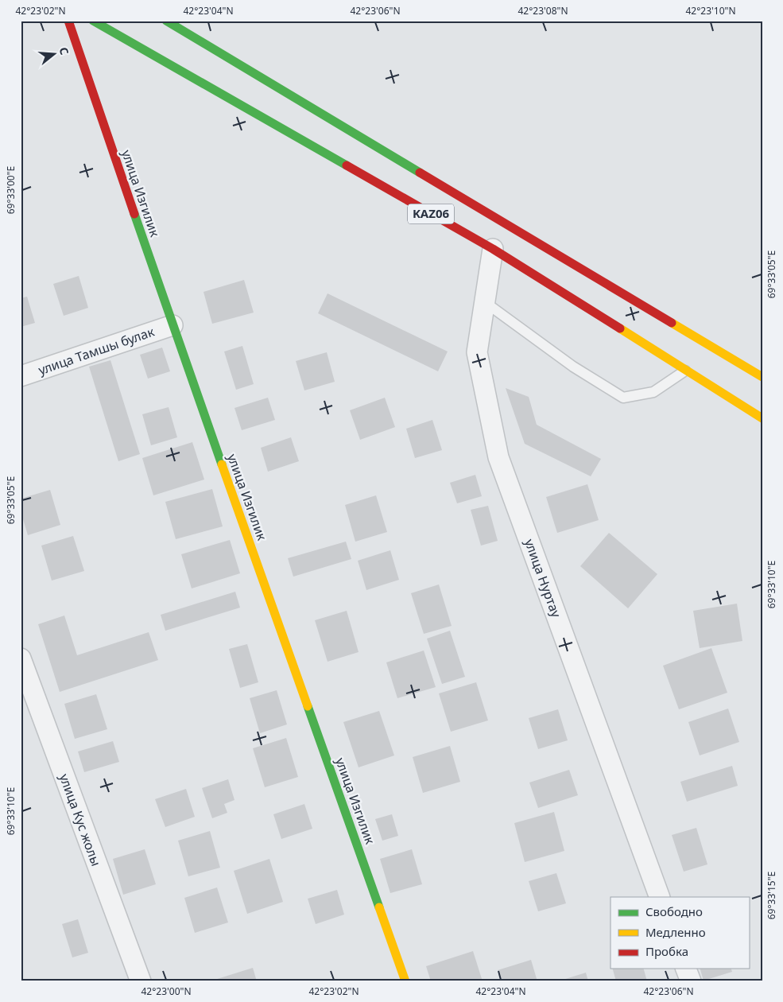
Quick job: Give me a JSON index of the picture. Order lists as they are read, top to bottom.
{
  "streets": {
    "main road": ["улица Изгилик", "KАZ06"],
    "street": ["улица Тамшы булак", "улица Нуртау", "улица Кус жолы"]
  },
  "crossings": [
    ["улица Изгилик", "улица Тамшы булак"],
    ["KАZ06", "улица Нуртау"]
  ],
  "legend": ["Свободно", "Медленно", "Пробка"],
  "north": "right",
  "coordinates": [
    "42°23'02\"N",
    "42°23'04\"N",
    "42°23'06\"N",
    "42°23'08\"N",
    "42°23'10\"N",
    "69°33'00\"E",
    "69°33'05\"E",
    "69°33'10\"E",
    "69°33'15\"E",
    "42°23'00\"N"
  ]
}
